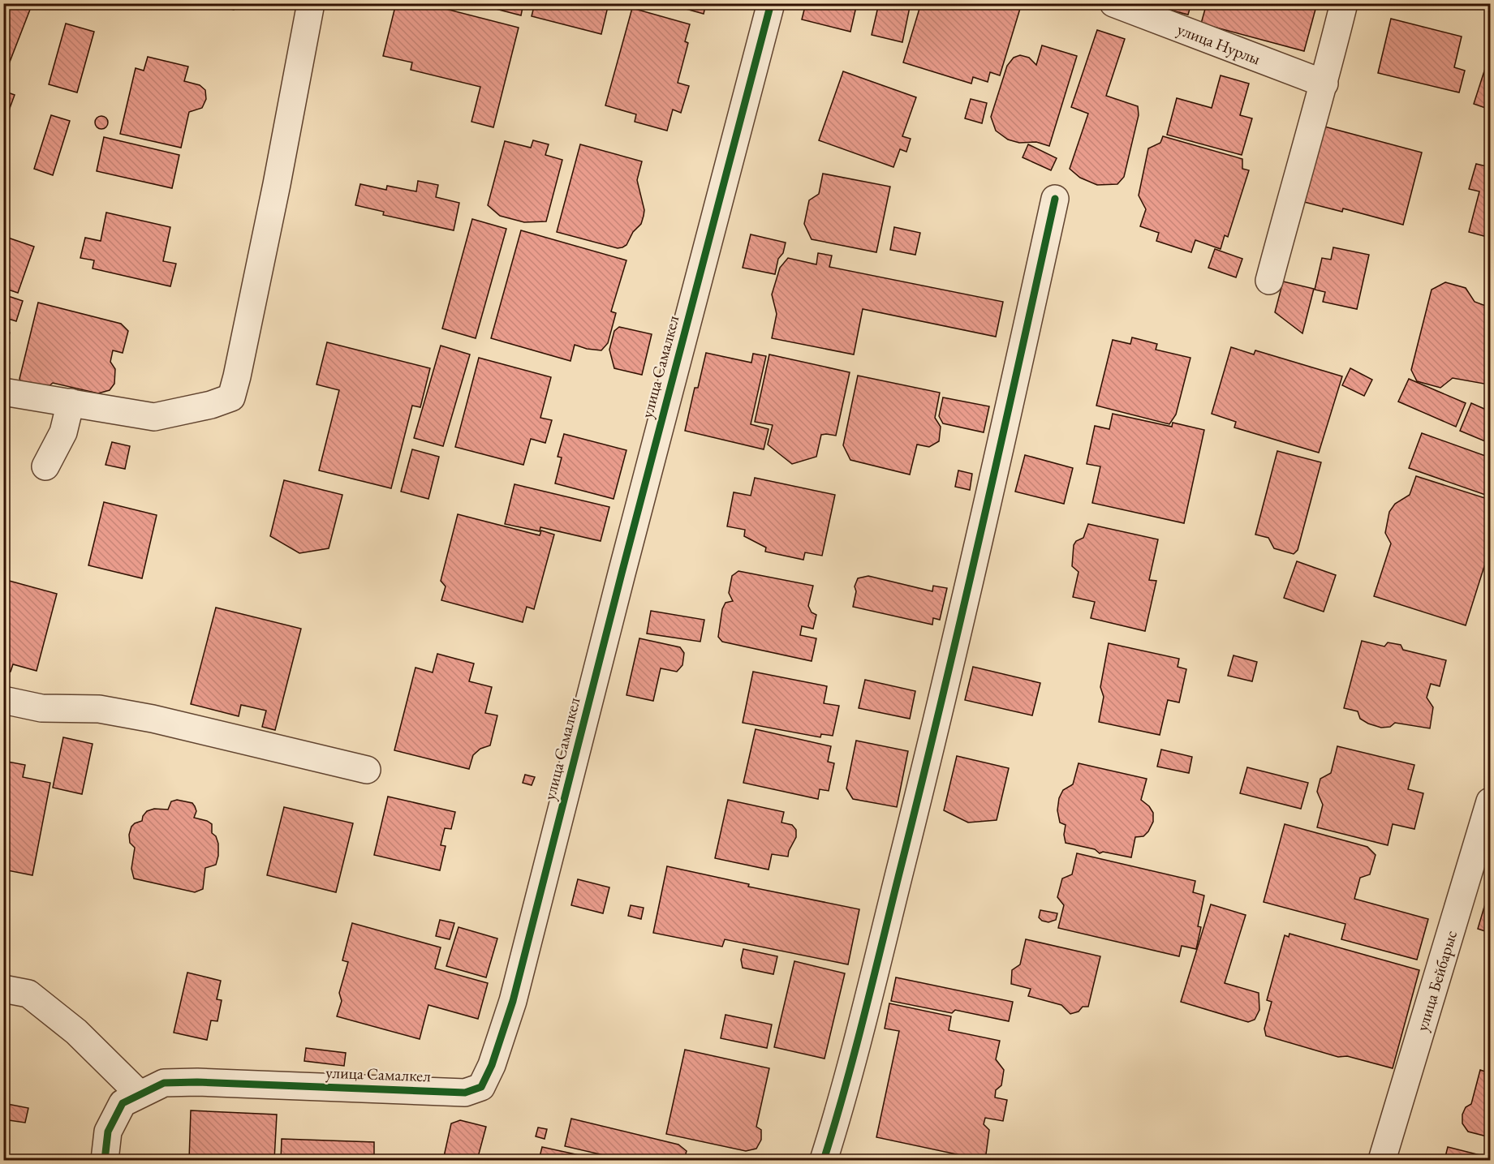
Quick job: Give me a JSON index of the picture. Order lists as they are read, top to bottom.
{
  "streets": {
    "street": ["улица Нурлы", "улица Самалкел", "улица Бейбарыс"]
  }
}
